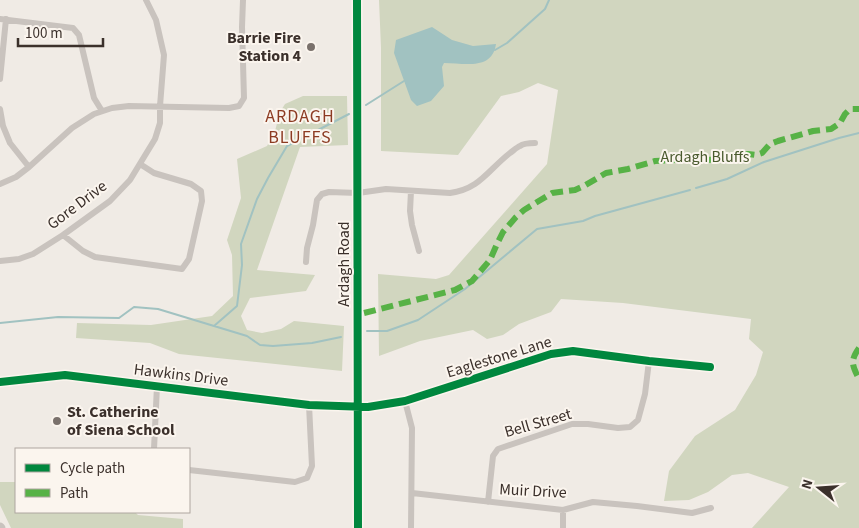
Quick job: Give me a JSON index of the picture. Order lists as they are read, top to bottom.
{
  "streets": {
    "street": [
      "Gore Drive",
      "Ardagh Road",
      "Eaglestone Lane",
      "Hawkins Drive",
      "Bell Street",
      "Muir Drive"
    ]
  },
  "crossings": [
    ["Ardagh Road", "Eaglestone Lane"],
    ["Ardagh Road", "Hawkins Drive"],
    ["Eaglestone Lane", "Hawkins Drive"],
    ["Eaglestone Lane", "Bell Street"],
    ["Bell Street", "Muir Drive"]
  ],
  "districts": ["ARDAGH BLUFFS"],
  "parks": ["Ardagh Bluffs"],
  "places": ["Barrie Fire Station 4", "St. Catherine of Siena School"],
  "legend": ["Cycle path", "Path"],
  "scale_bar": "100 m",
  "north": "left"
}
